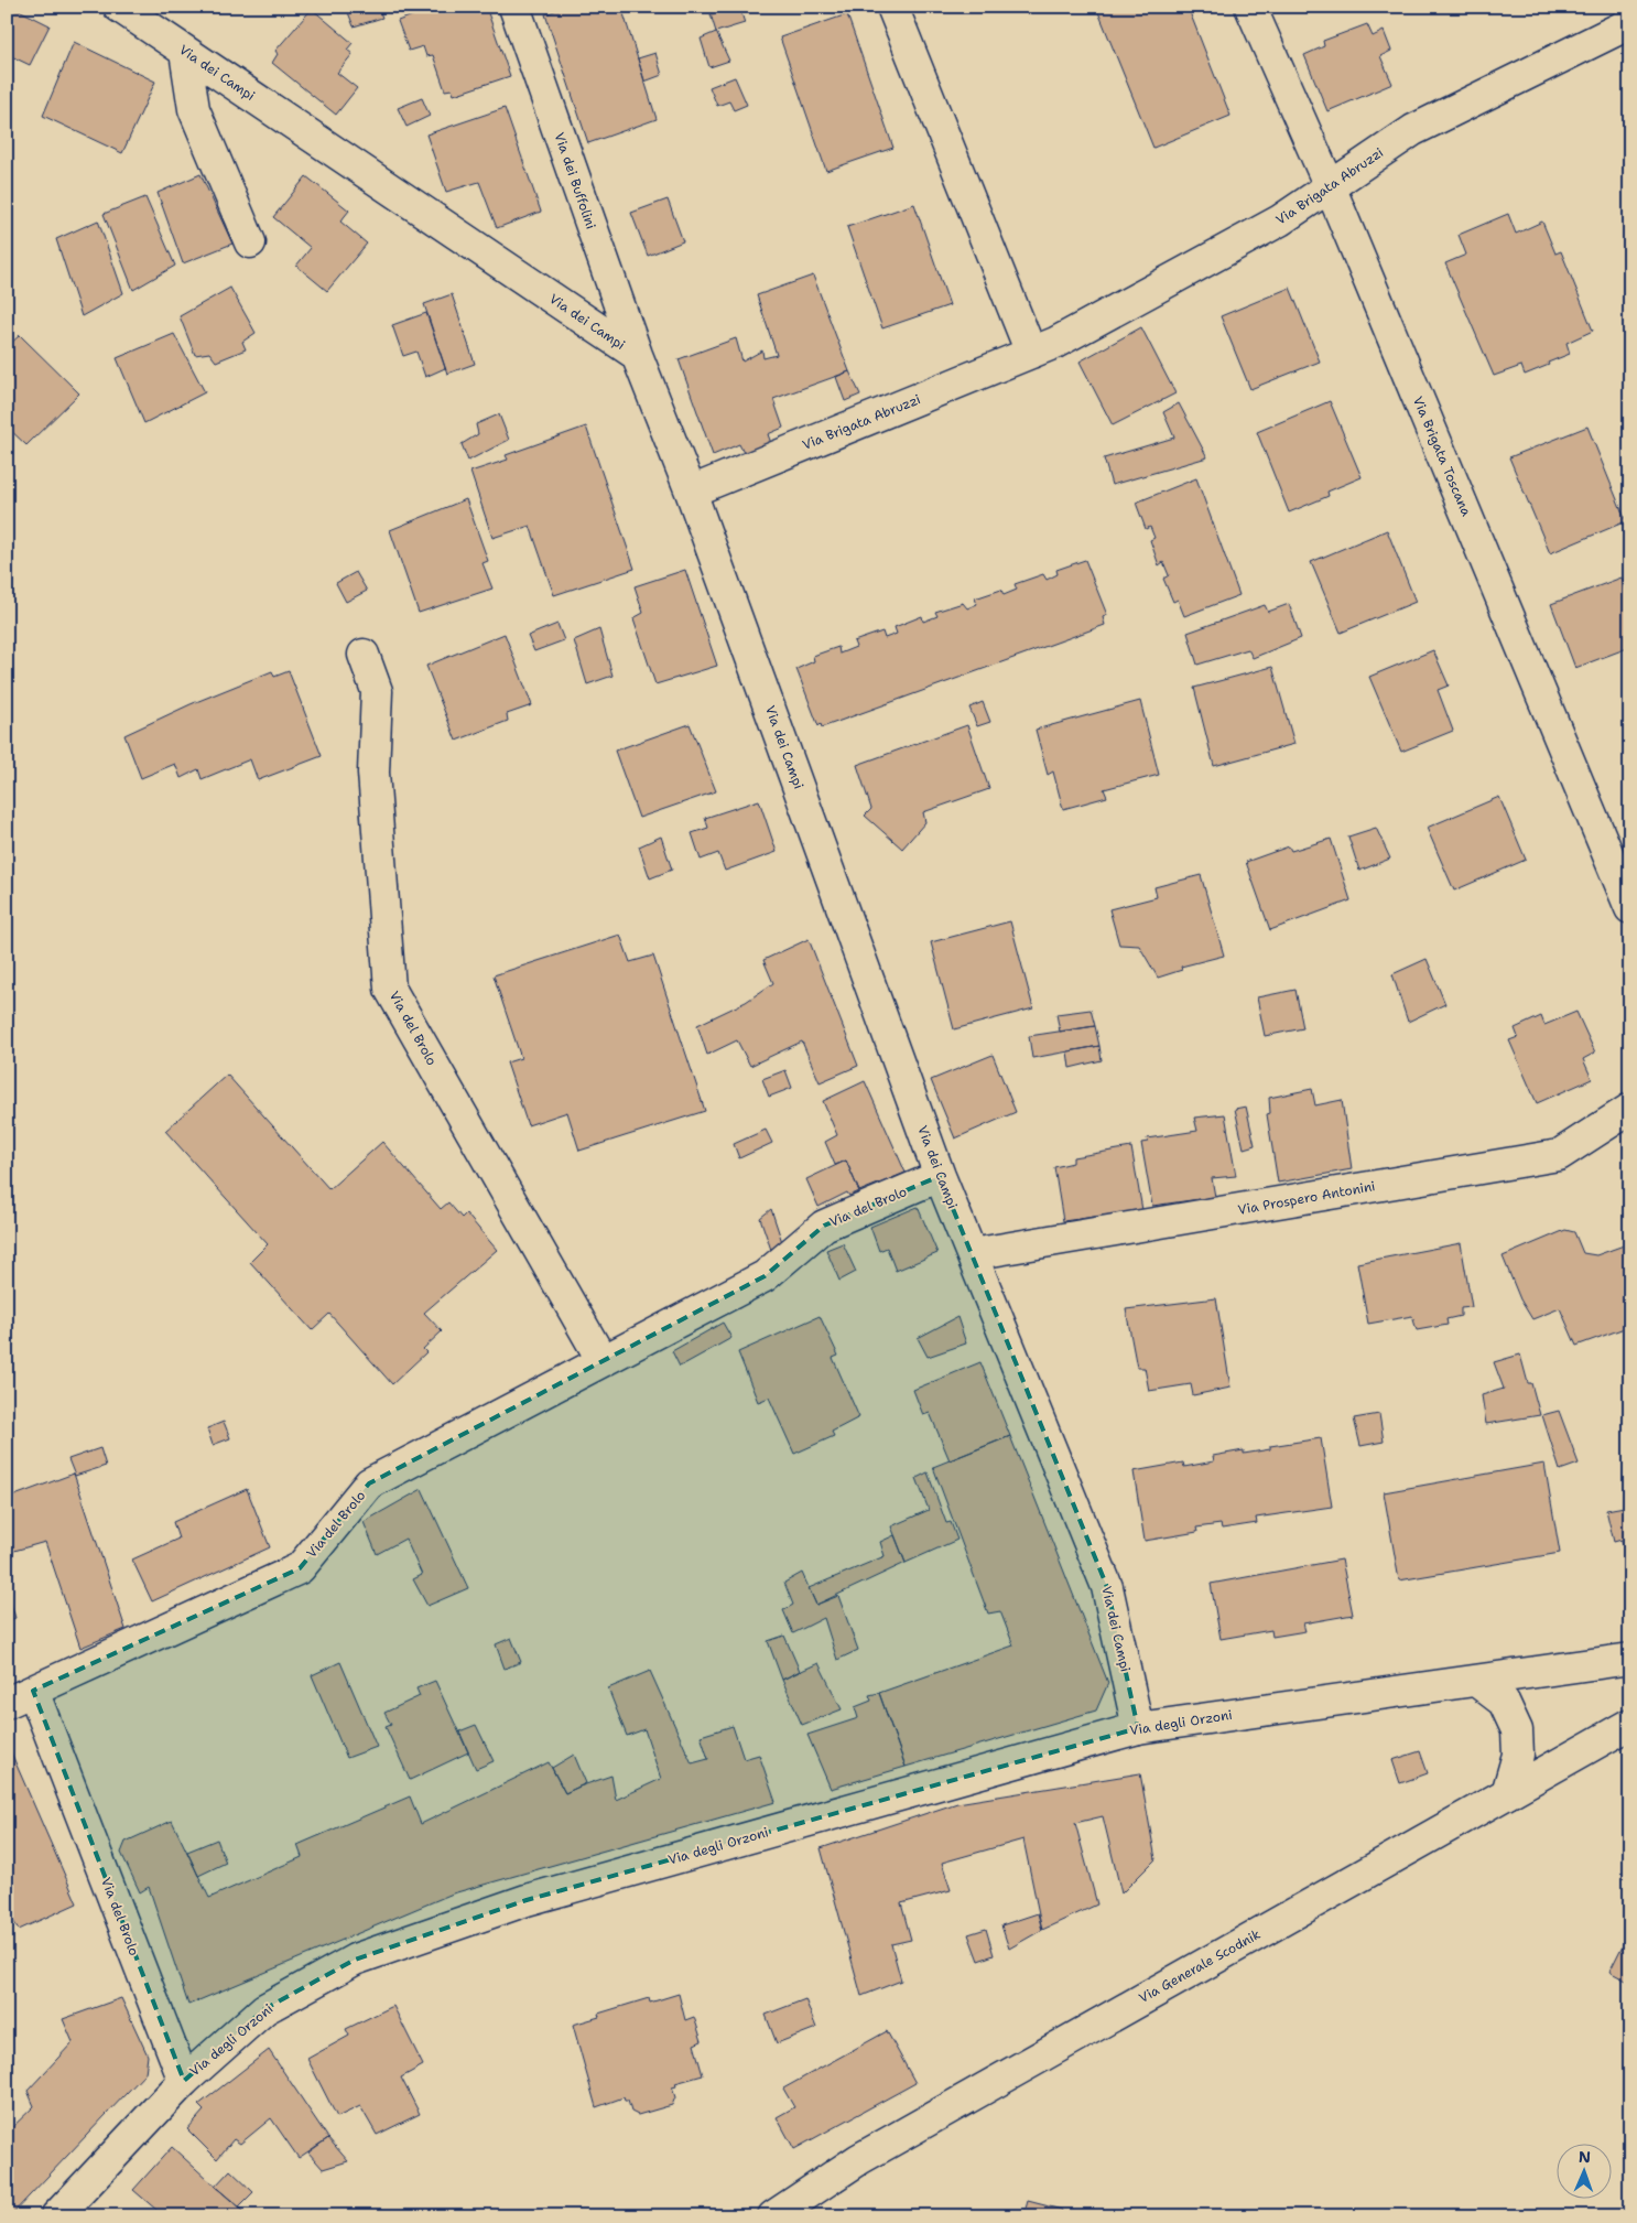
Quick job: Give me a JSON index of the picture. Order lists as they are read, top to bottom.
{
  "streets": {
    "street": [
      "Via dei Campi",
      "Via dei Buffolini",
      "Via Brigata Abruzzi",
      "Via Brigata Toscana",
      "Via del Brolo",
      "Via Prospero Antonini",
      "Via degli Orzoni",
      "Via Generale Scodnik"
    ]
  },
  "crossings": [
    ["Via dei Campi", "Via dei Buffolini"],
    ["Via dei Campi", "Via Brigata Abruzzi"],
    ["Via dei Campi", "Via del Brolo"],
    ["Via dei Campi", "Via Prospero Antonini"],
    ["Via dei Campi", "Via degli Orzoni"],
    ["Via Brigata Abruzzi", "Via Brigata Toscana"],
    ["Via del Brolo", "Via degli Orzoni"]
  ],
  "north": "top"
}
